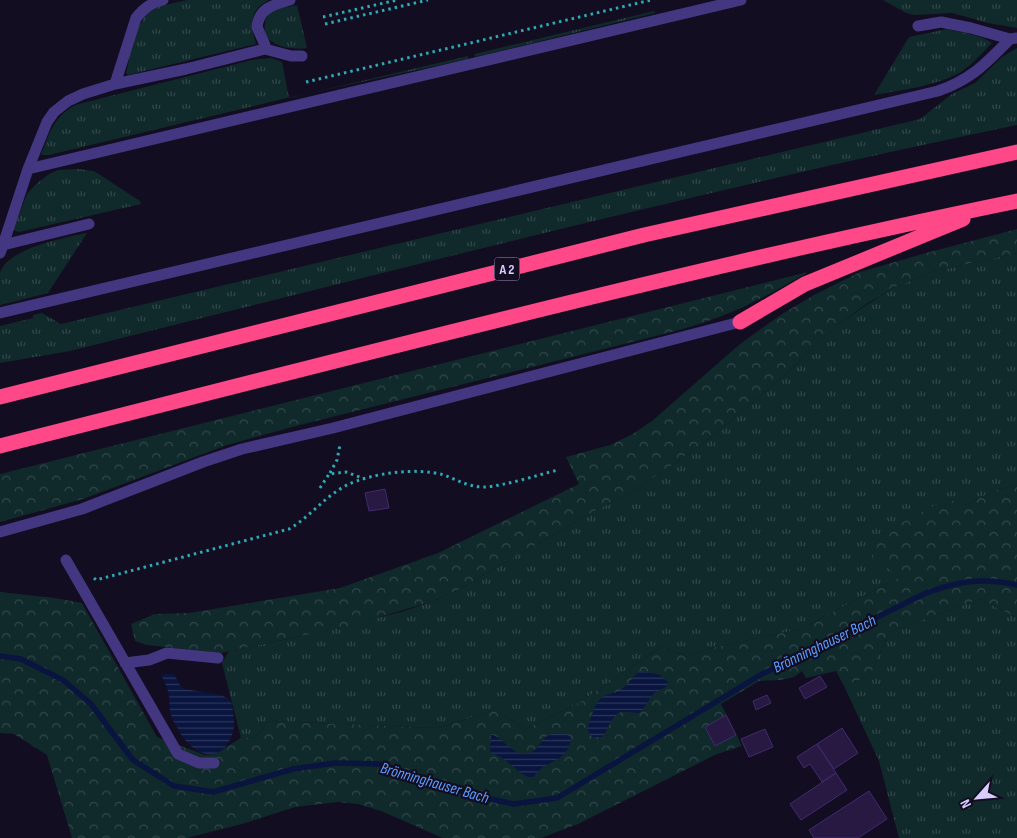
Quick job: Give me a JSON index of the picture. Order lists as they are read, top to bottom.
{
  "streets": {
    "highway": ["A 2"]
  },
  "water": ["Brönninghauser Bach"],
  "north": "bottom left"
}
